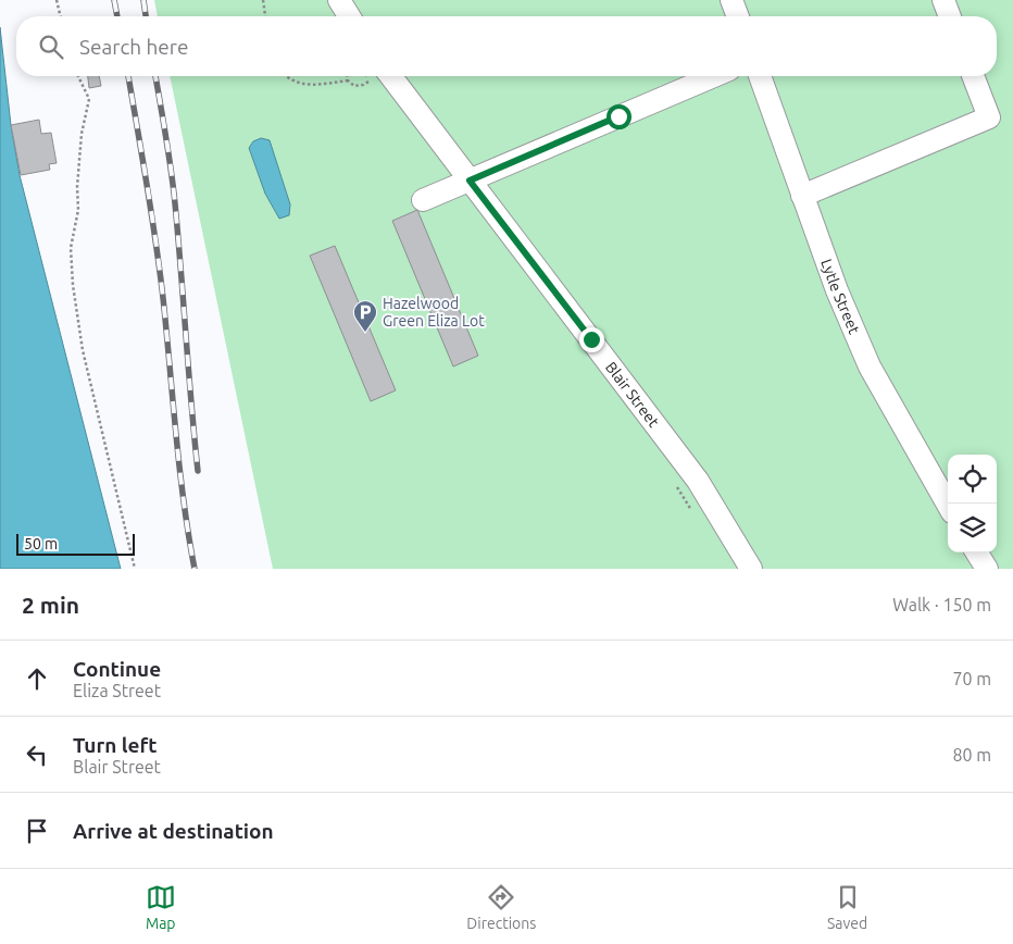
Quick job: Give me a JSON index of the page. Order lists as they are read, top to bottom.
{
  "streets": {
    "street": ["Lytle Street", "Blair Street"]
  },
  "places": {
    "parking": ["Hazelwood Green Eliza Lot"]
  },
  "scale_bar": "50 m",
  "page": {
    "search": "Search here",
    "scale": "50 m",
    "heading": ["2 min", "Walk · 150 m"],
    "list": [
      ["Continue", "Eliza Street", "70 m"],
      ["Turn left", "Blair Street", "80 m"],
      "Arrive at destination"
    ],
    "nav": ["Map", "Directions", "Saved"]
  }
}
